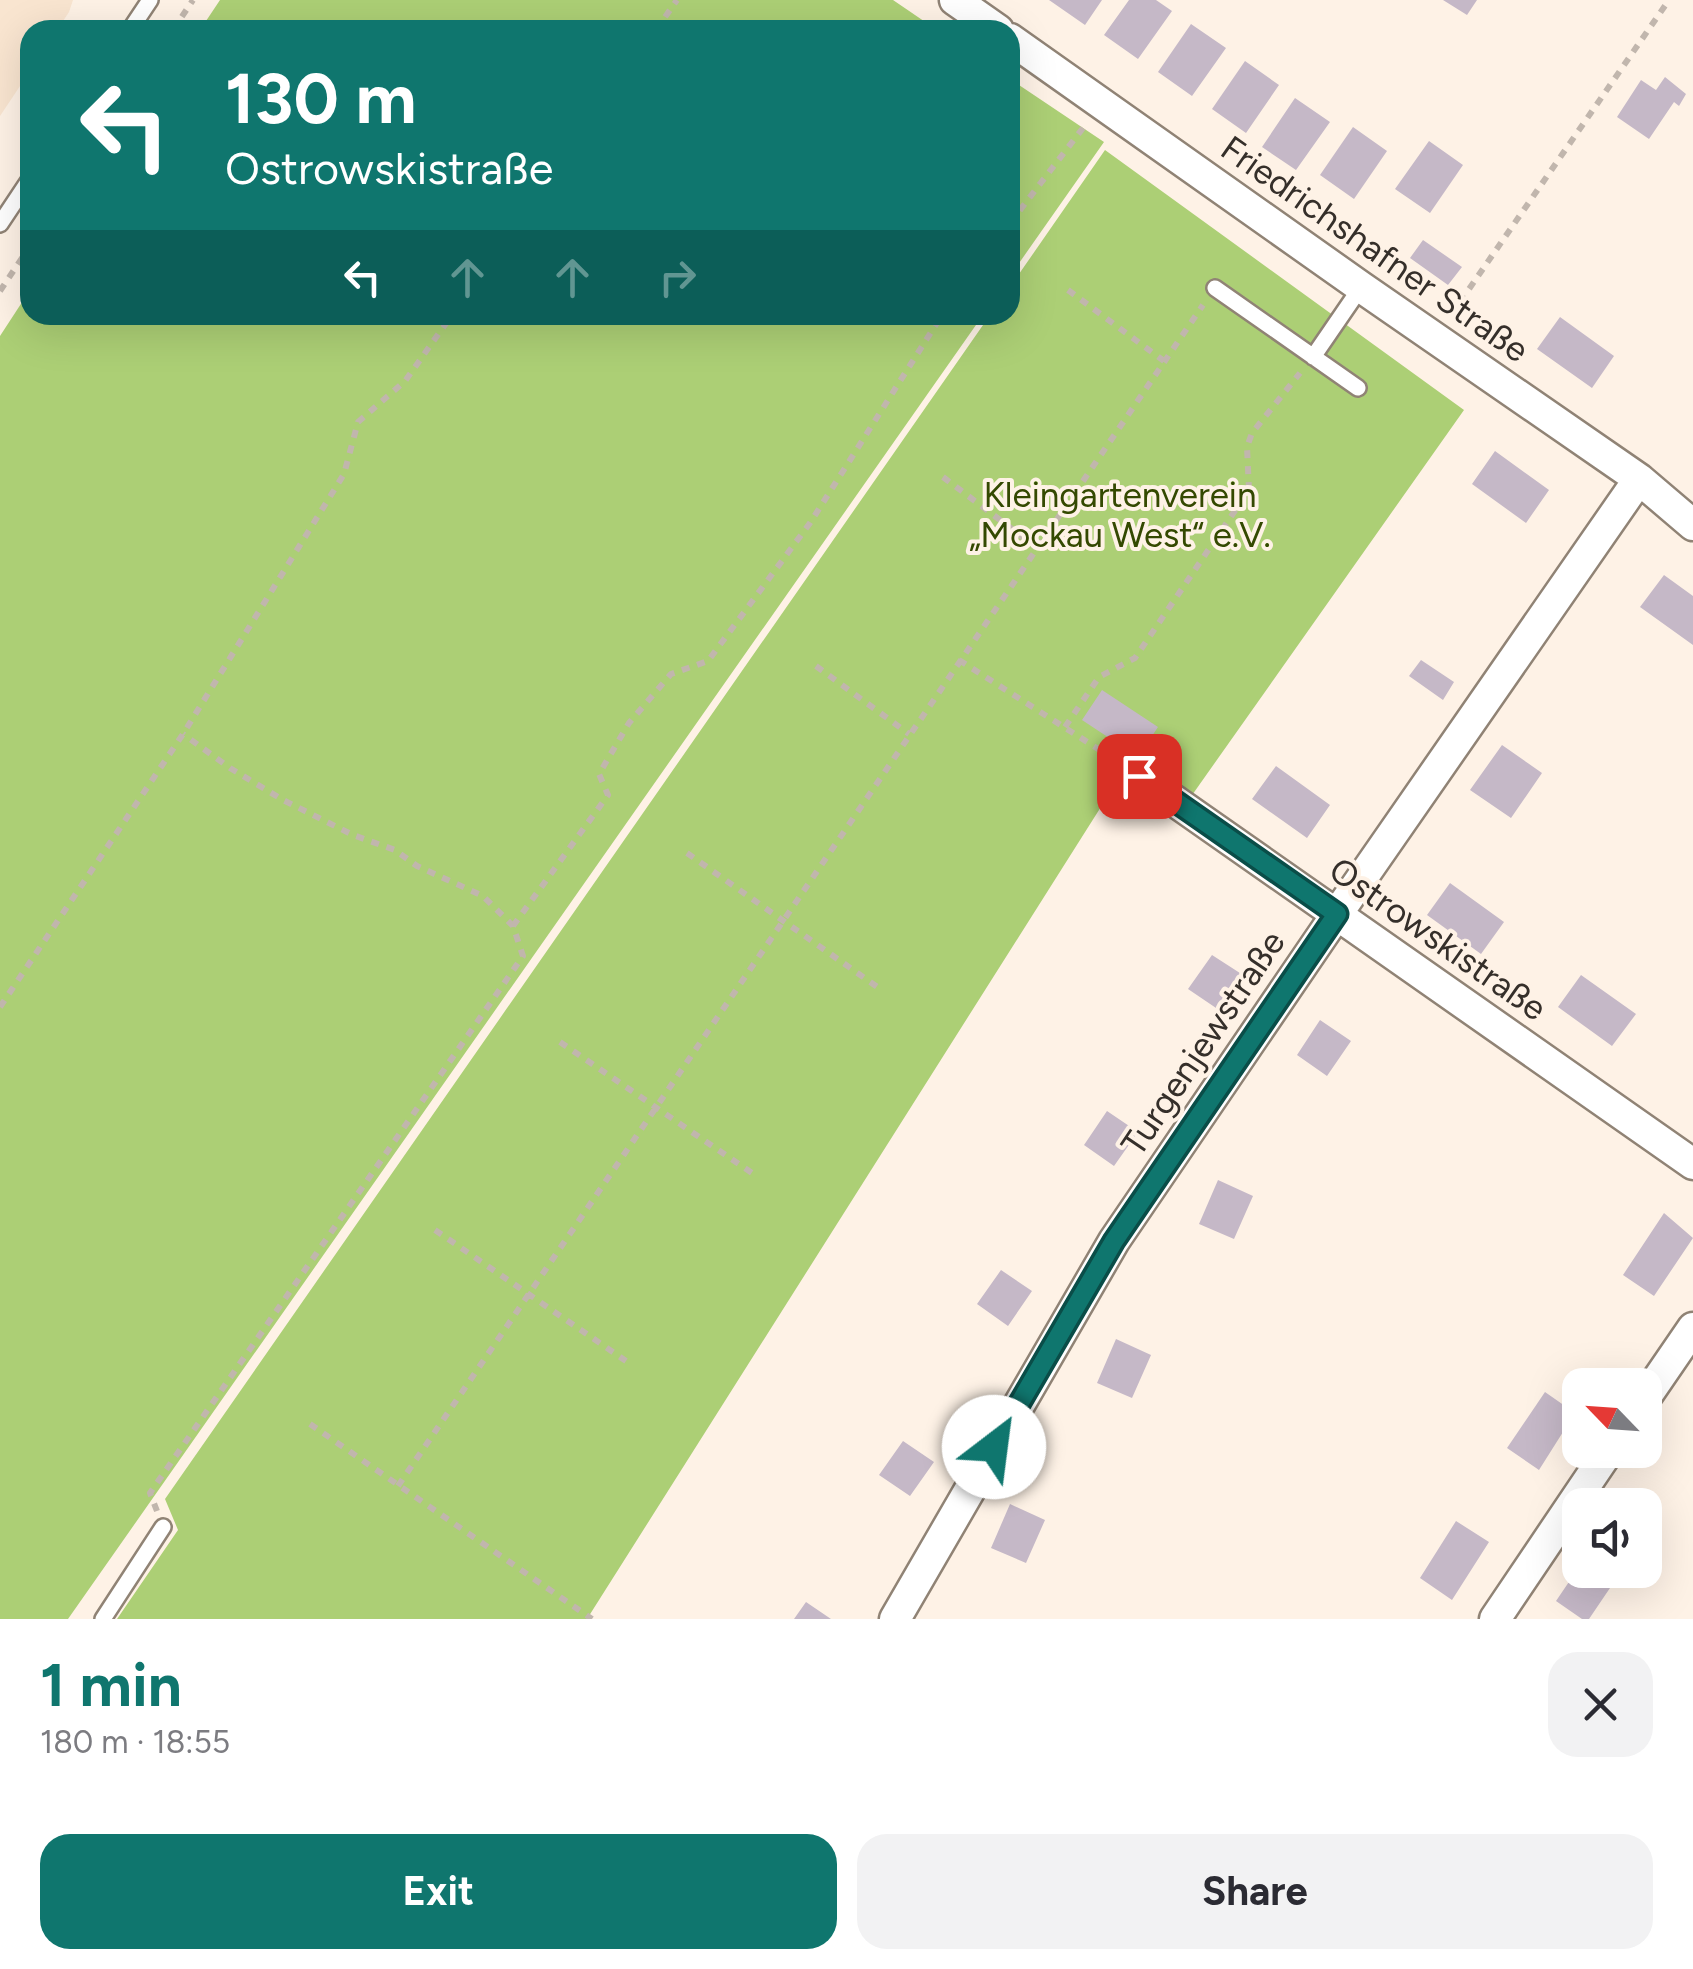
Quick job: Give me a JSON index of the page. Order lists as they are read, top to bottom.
{
  "streets": {
    "street": ["Friedrichshafner Straße", "Ostrowskistraße", "Turgenjewstraße"]
  },
  "crossings": [
    ["Friedrichshafner Straße", "Turgenjewstraße"],
    ["Ostrowskistraße", "Turgenjewstraße"]
  ],
  "parks": ["Kleingartenverein „Mockau West“ e.V."],
  "north": "top left",
  "page": {
    "turn": ["130 m", "Ostrowskistraße"],
    "heading": ["1 min", "180 m · 18:55"],
    "buttons": ["Exit", "Share"]
  }
}
